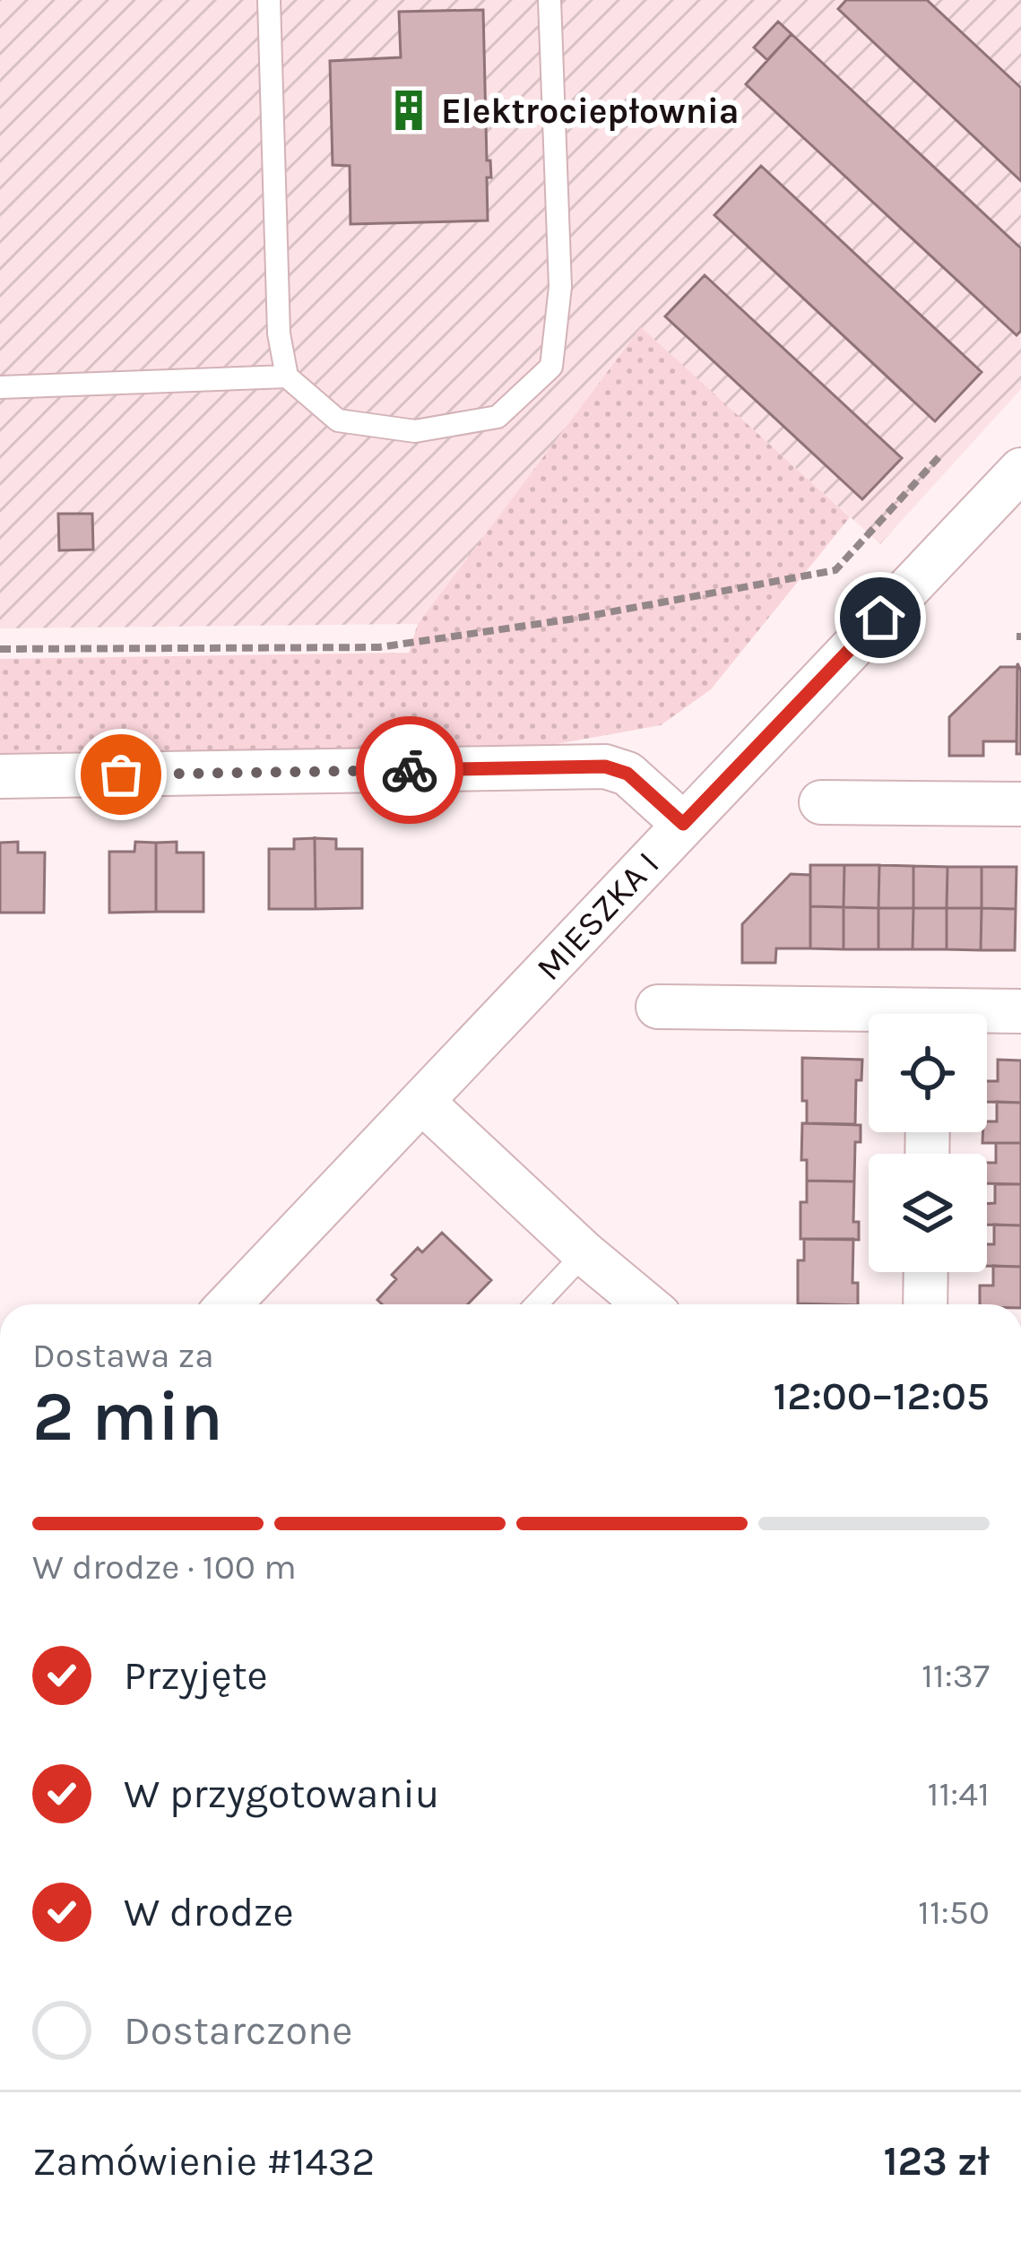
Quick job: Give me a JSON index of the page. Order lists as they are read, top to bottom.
{
  "streets": {
    "street": ["MIESZKA I"]
  },
  "places": {
    "building": ["Elektrociepłownia"]
  },
  "page": {
    "heading": ["2 min", "Dostawa za", "12:00–12:05"],
    "panel": ["Zamówienie #1432", "123 zł"],
    "bar": "W drodze · 100 m",
    "list": [
      ["Przyjęte", "11:37"],
      ["W przygotowaniu", "11:41"],
      ["W drodze", "11:50"],
      "Dostarczone"
    ]
  }
}
